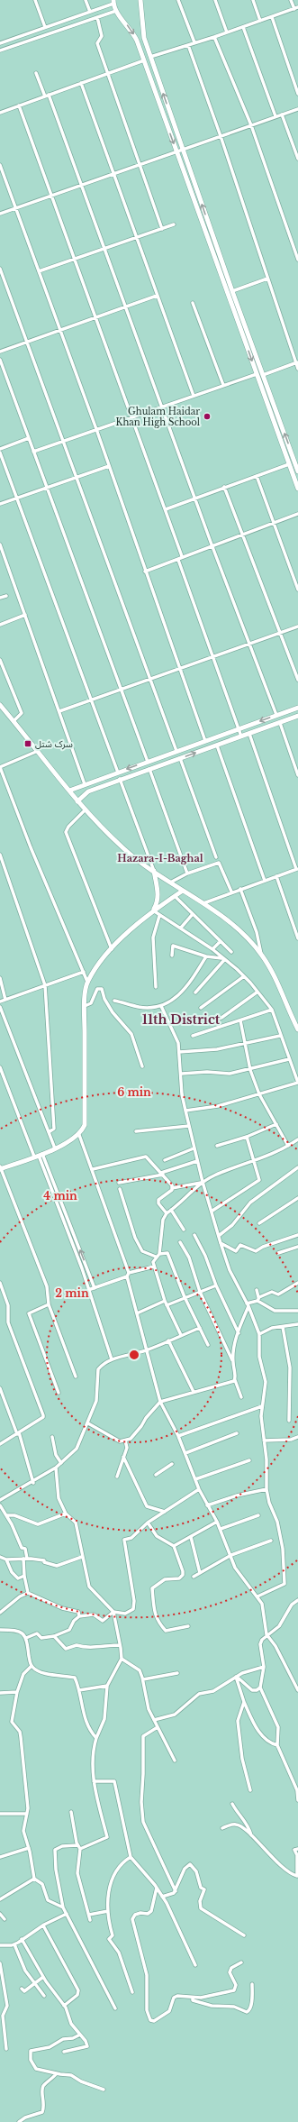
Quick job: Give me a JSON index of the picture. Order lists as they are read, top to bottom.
{
  "districts": ["Hazara-I-Baghal", "11th District"],
  "places": {
    "other": ["Ghulam Haidar Khan High School"],
    "transit": ["سرک شتل"]
  },
  "rings": ["6 min", "4 min", "2 min"]
}
